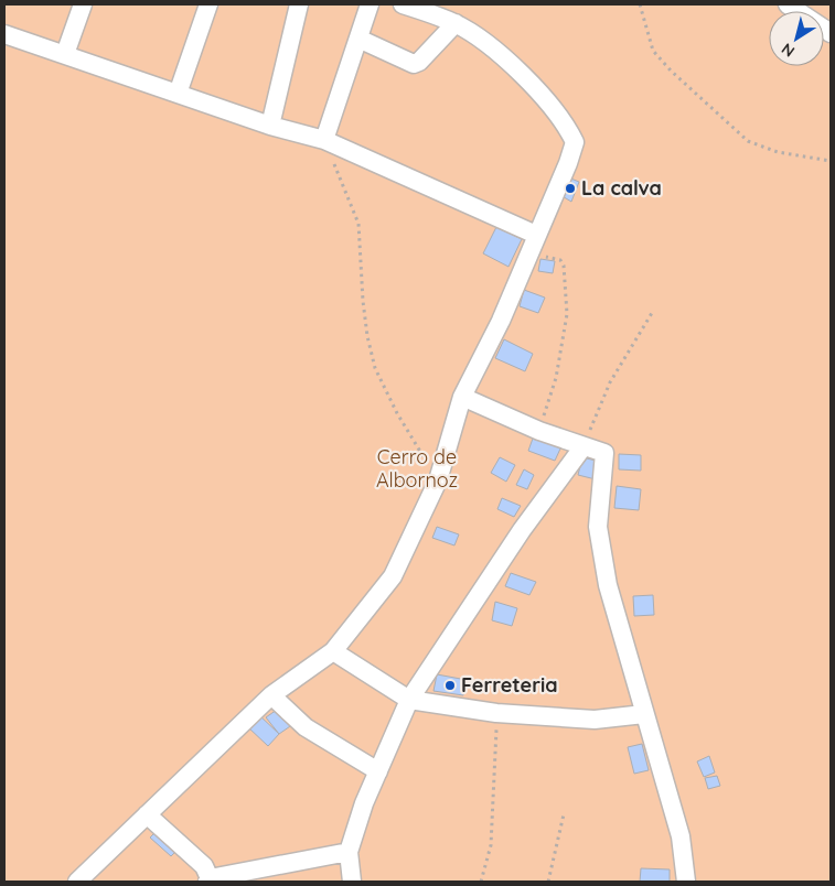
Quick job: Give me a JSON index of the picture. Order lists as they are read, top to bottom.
{
  "parks": ["Cerro de Albornoz"],
  "places": ["La calva", "Ferreteria"],
  "north": "bottom left"
}
